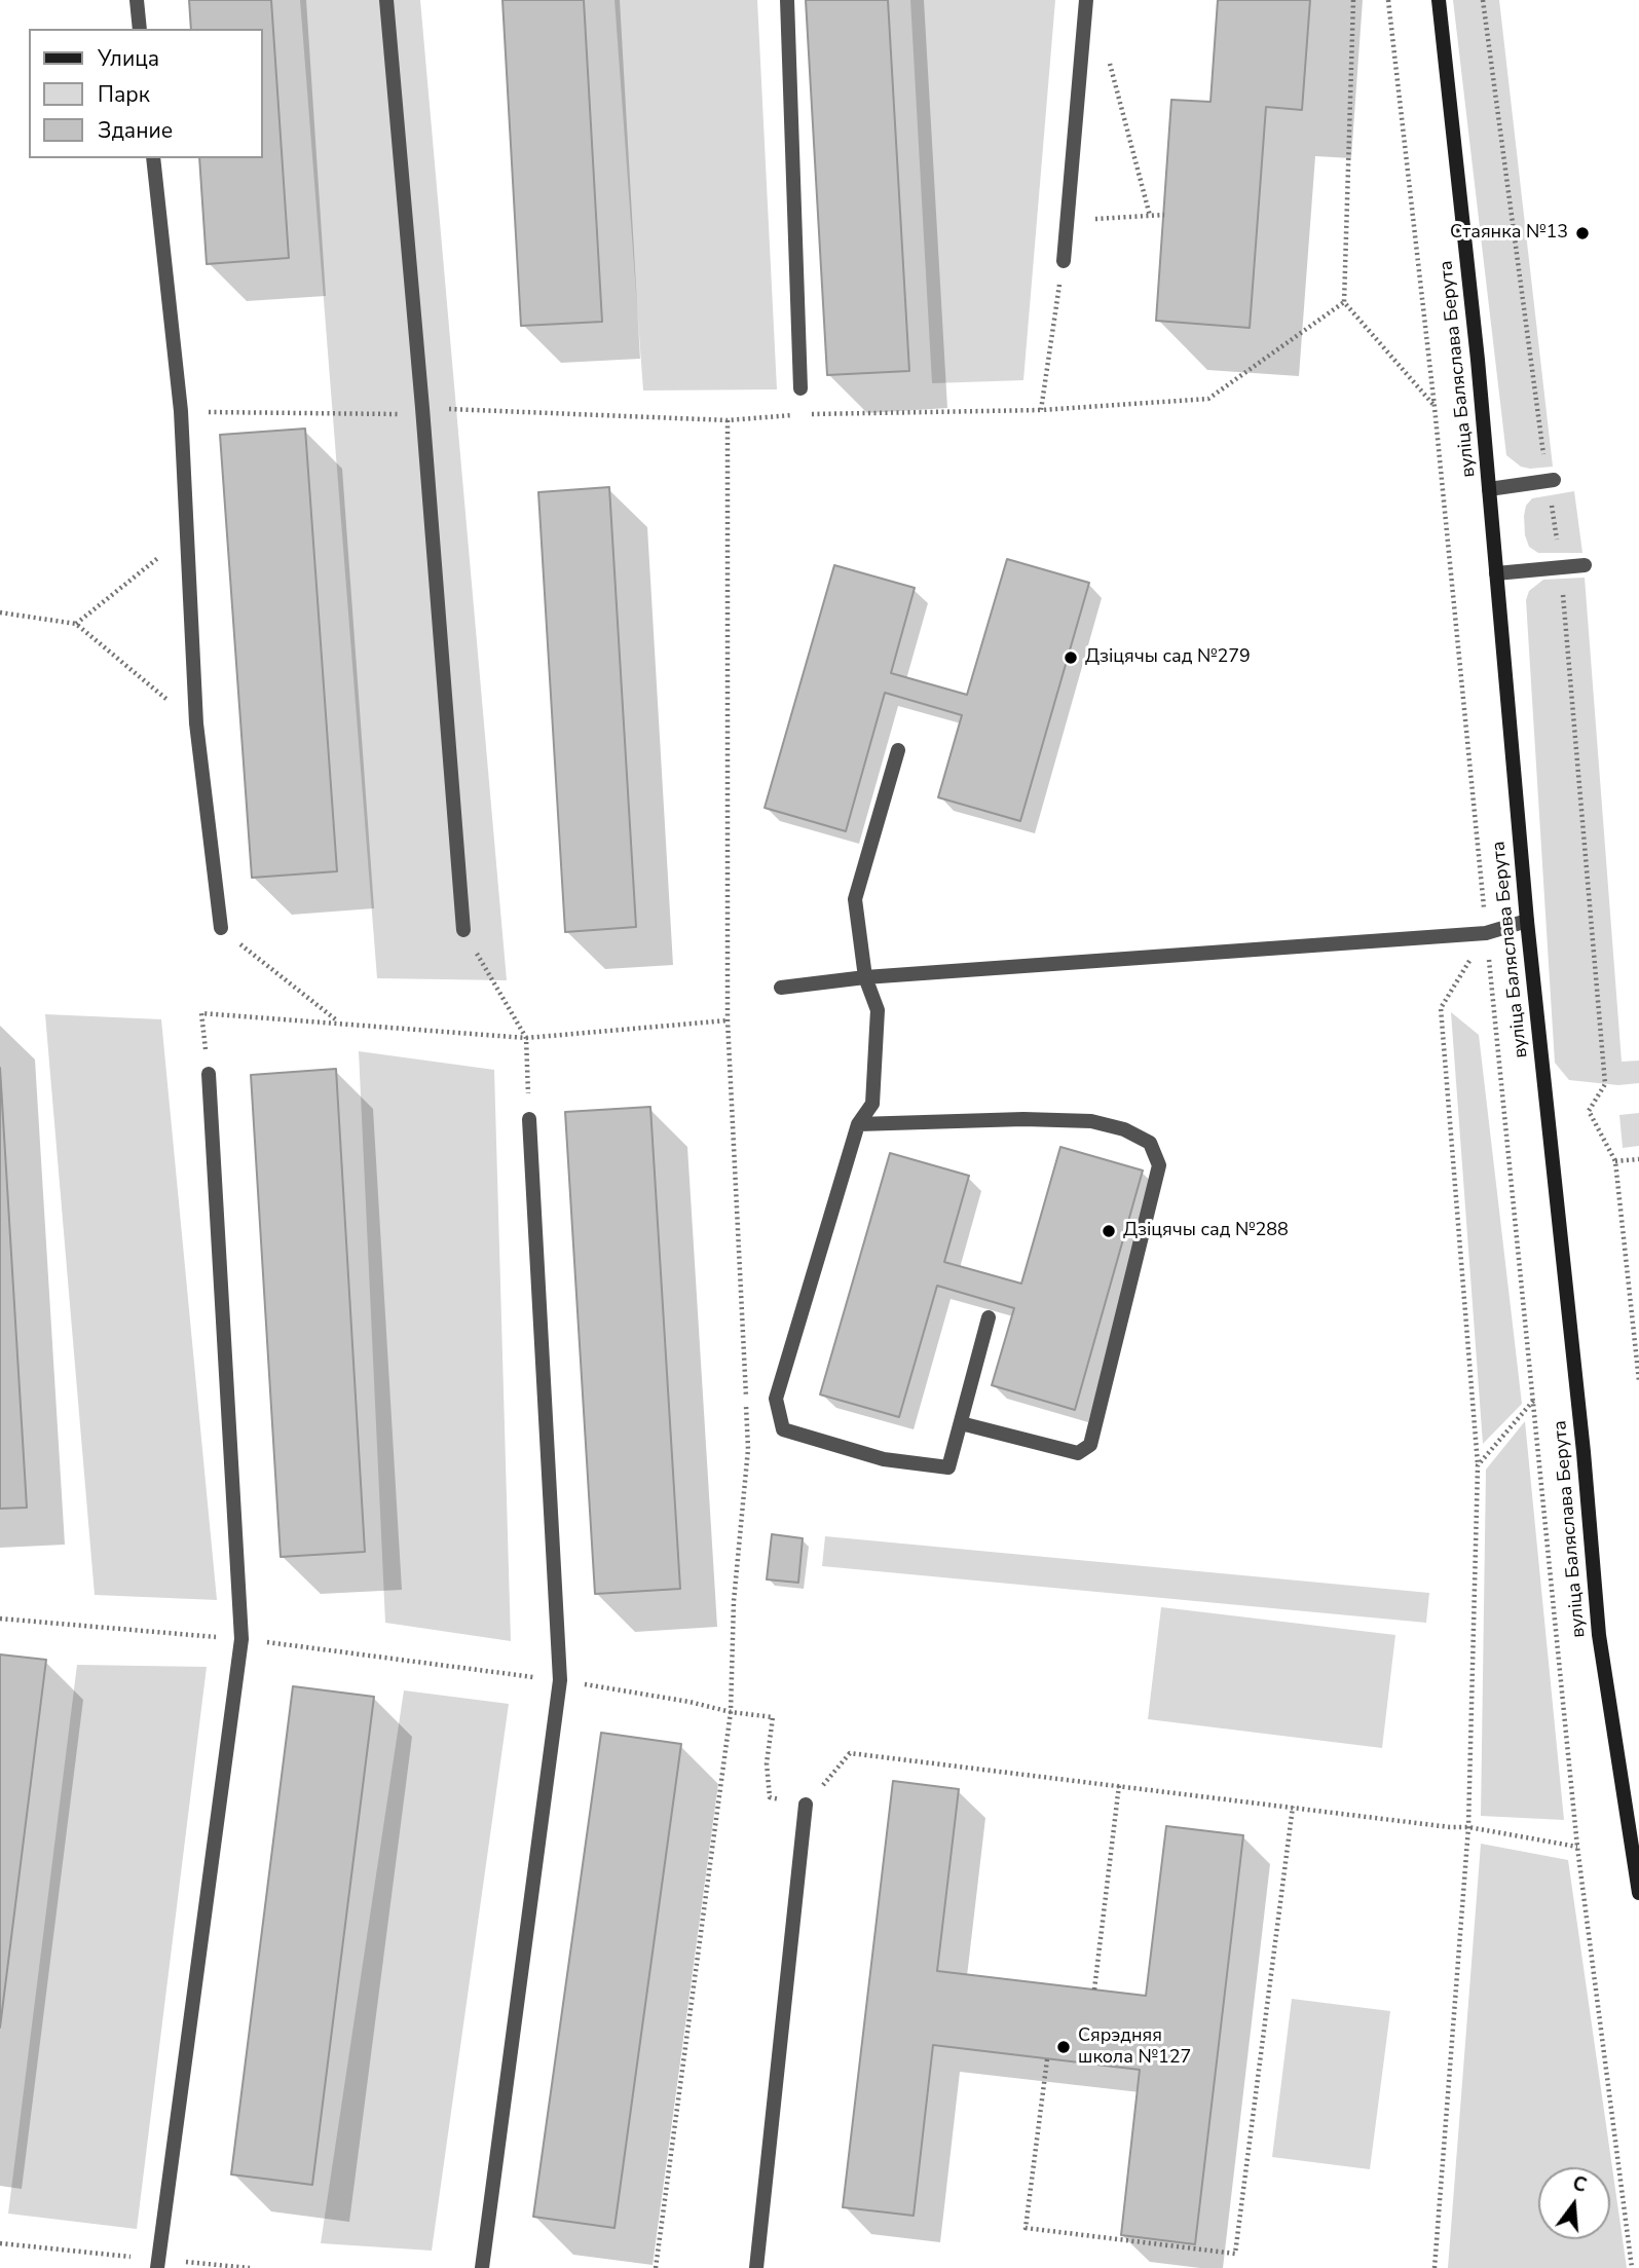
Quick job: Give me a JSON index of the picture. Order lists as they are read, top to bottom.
{
  "streets": {
    "street": ["вуліца Баляслава Берута"]
  },
  "places": [
    "Стаянка №13",
    "Дзіцячы сад №279",
    "Дзіцячы сад №288",
    "Сярэдняя школа №127"
  ],
  "legend": ["Улица", "Парк", "Здание"],
  "north": "top"
}
